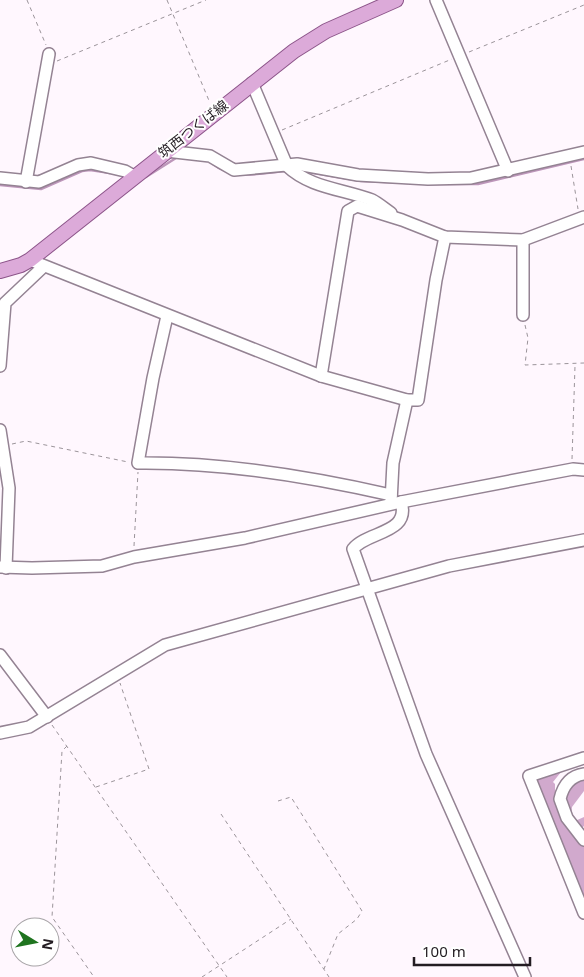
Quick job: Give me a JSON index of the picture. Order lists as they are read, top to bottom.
{
  "streets": {
    "main road": ["筑西つくば線"]
  },
  "scale_bar": "100 m",
  "north": "right"
}
